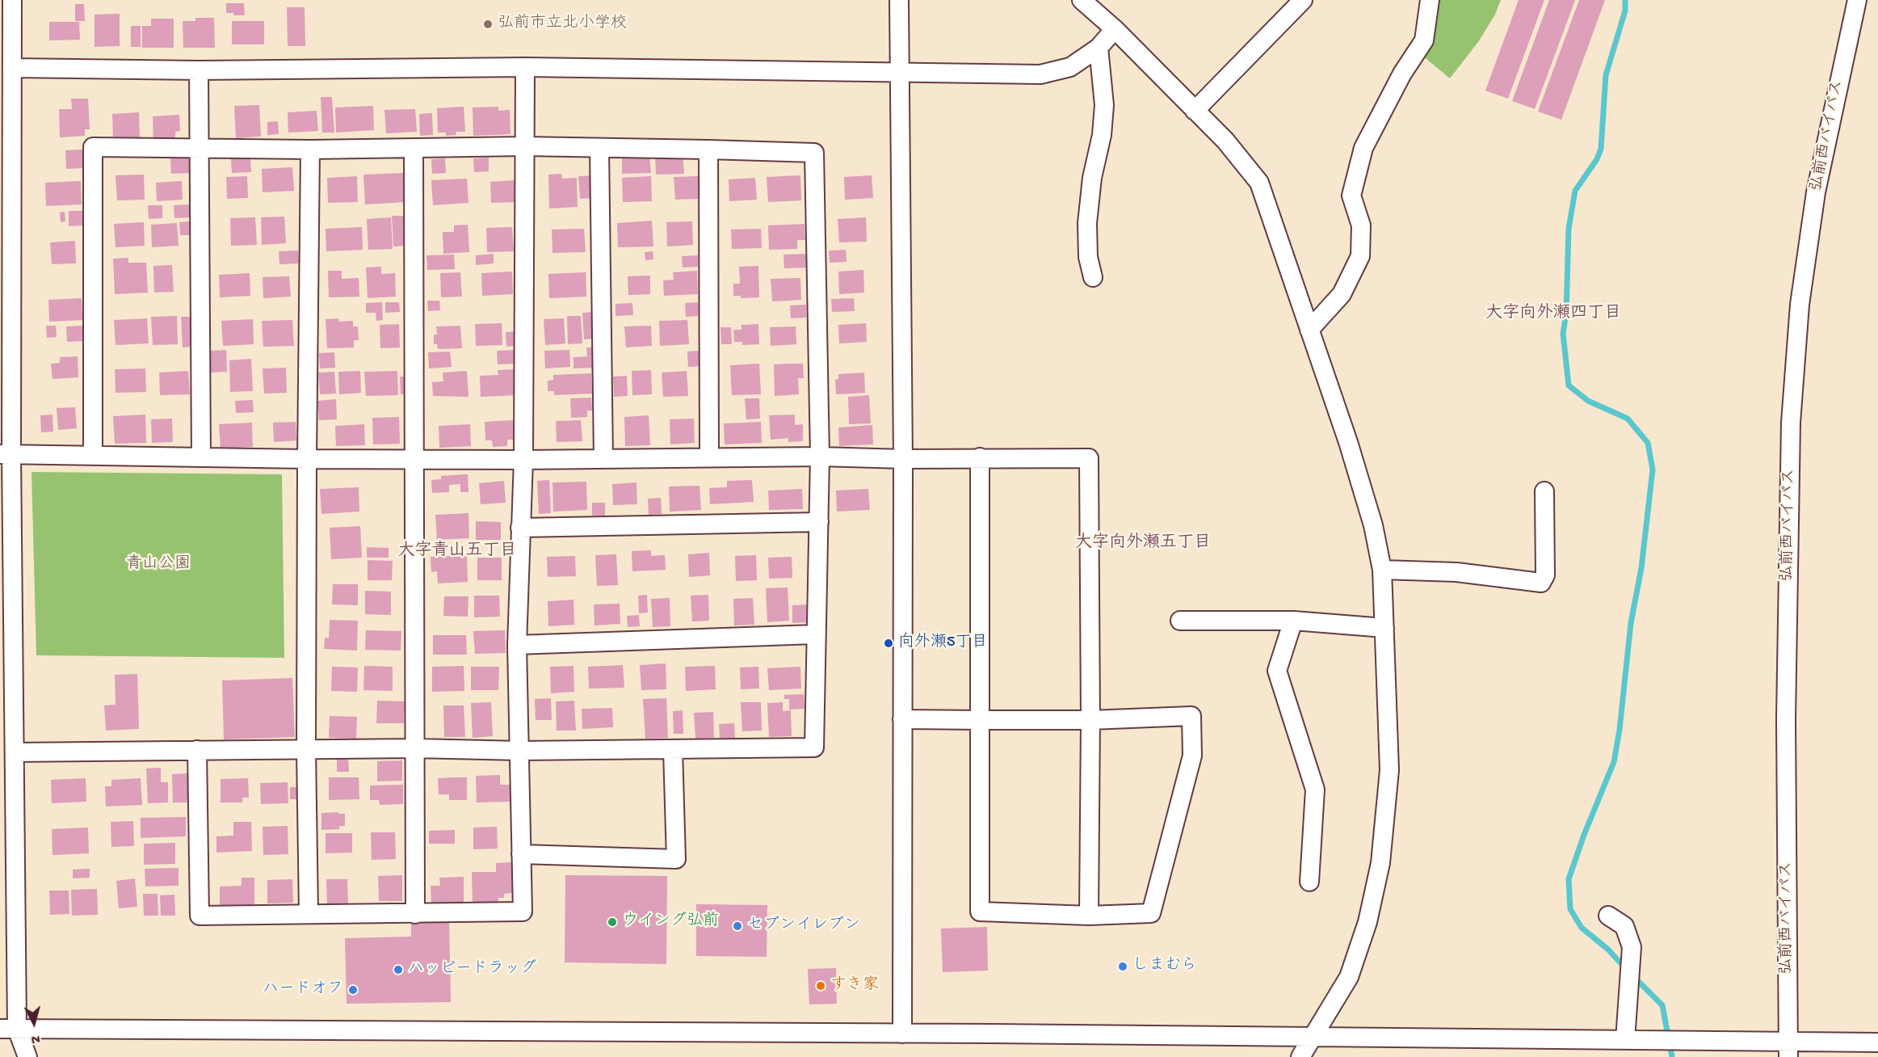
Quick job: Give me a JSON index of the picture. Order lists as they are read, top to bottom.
{
  "streets": {
    "street": ["弘前西バイパス"]
  },
  "districts": ["大字向外瀬四丁目", "大字向外瀬五丁目", "大字青山五丁目"],
  "parks": ["青山公園"],
  "places": [
    "弘前市立北小学校",
    "向外瀬5丁目",
    "ウイング弘前",
    "セブンイレブン",
    "しまむら",
    "ハッピードラッグ",
    "すき家",
    "ハードオフ"
  ],
  "north": "bottom"
}
